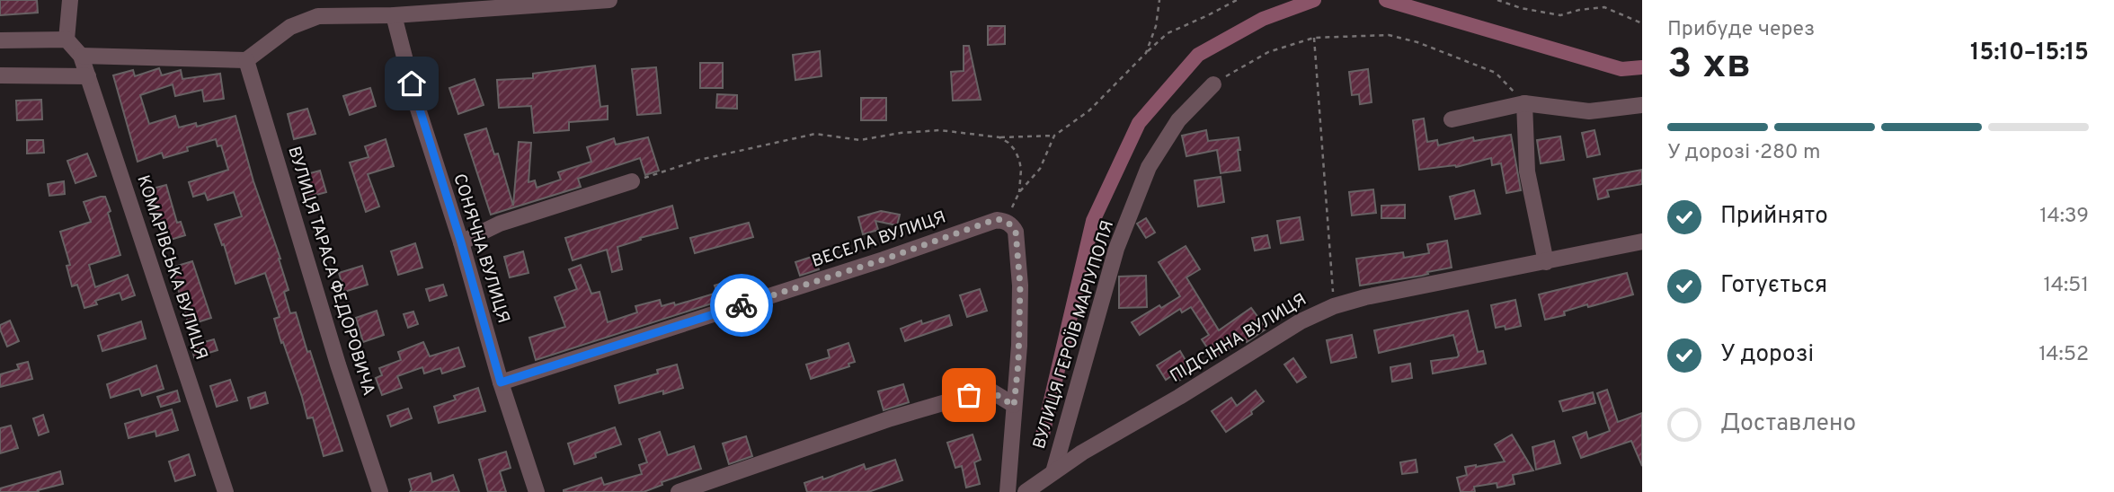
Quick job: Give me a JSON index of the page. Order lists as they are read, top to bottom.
{
  "streets": {
    "street": [
      "ВЕСЕЛА ВУЛИЦЯ",
      "СОНЯЧНА ВУЛИЦЯ",
      "КОМАРІВСЬКА ВУЛИЦЯ",
      "ВУЛИЦЯ ТАРАСА ФЕДОРОВИЧА",
      "ВУЛИЦЯ ГЕРОЇВ МАРІУПОЛЯ",
      "ПІДСІННА ВУЛИЦЯ"
    ]
  },
  "crossings": [
    ["ВЕСЕЛА ВУЛИЦЯ", "СОНЯЧНА ВУЛИЦЯ"],
    ["ВУЛИЦЯ ГЕРОЇВ МАРІУПОЛЯ", "ПІДСІННА ВУЛИЦЯ"]
  ],
  "page": {
    "heading": ["3 хв", "Прибуде через", "15:10–15:15"],
    "bar": "У дорозі · 280 m",
    "list": [
      ["Прийнято", "14:39"],
      ["Готується", "14:51"],
      ["У дорозі", "14:52"],
      "Доставлено"
    ]
  }
}
